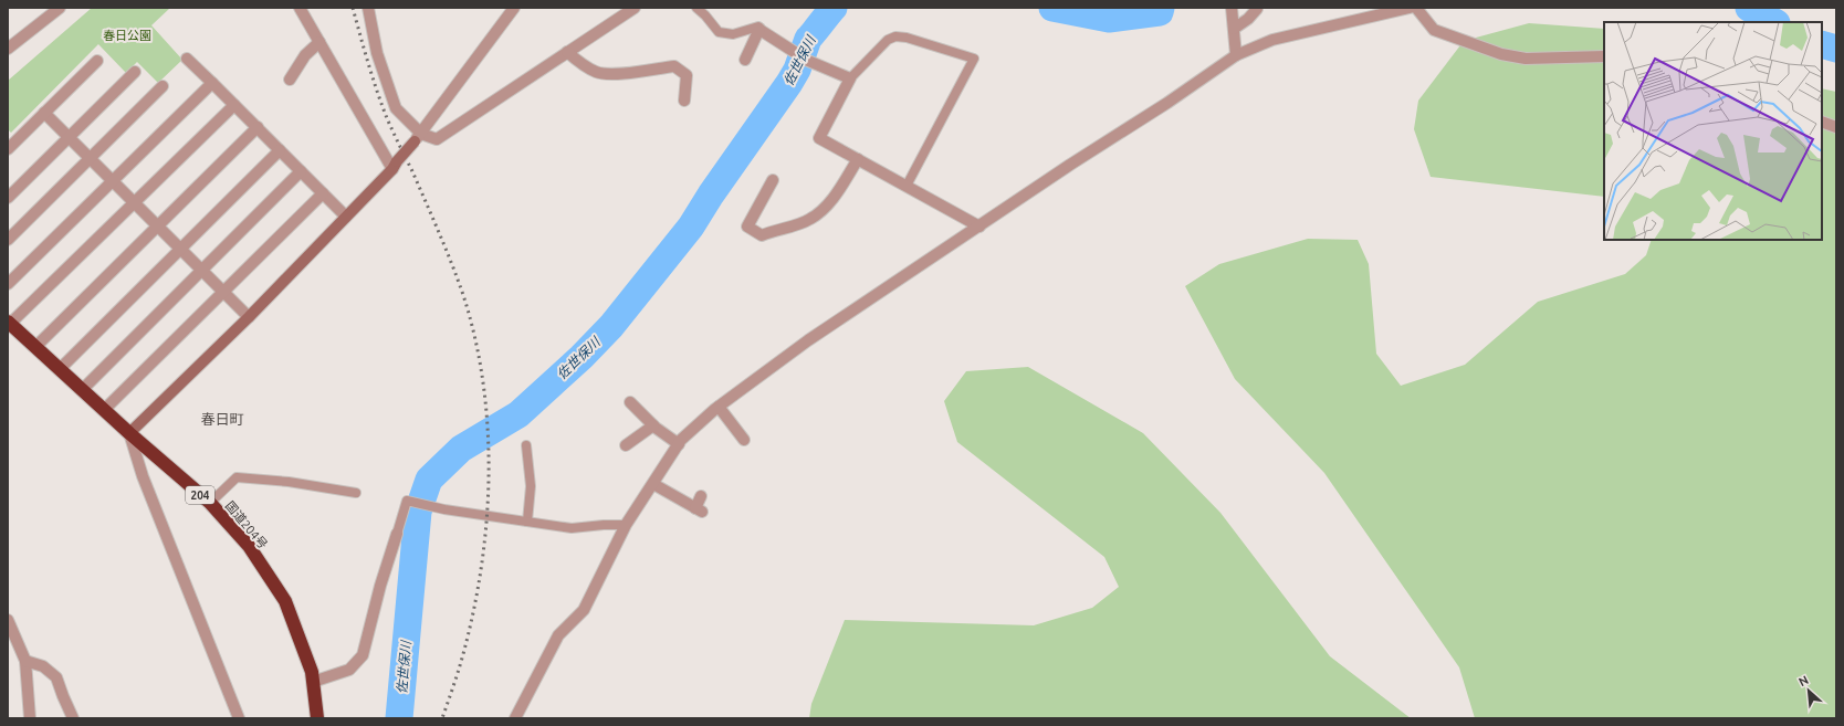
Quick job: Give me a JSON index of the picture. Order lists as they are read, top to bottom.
{
  "streets": {
    "highway": ["204", "国道204号"]
  },
  "districts": ["春日町"],
  "water": ["佐世保川"],
  "parks": ["春日公園"],
  "north": "top left"
}
